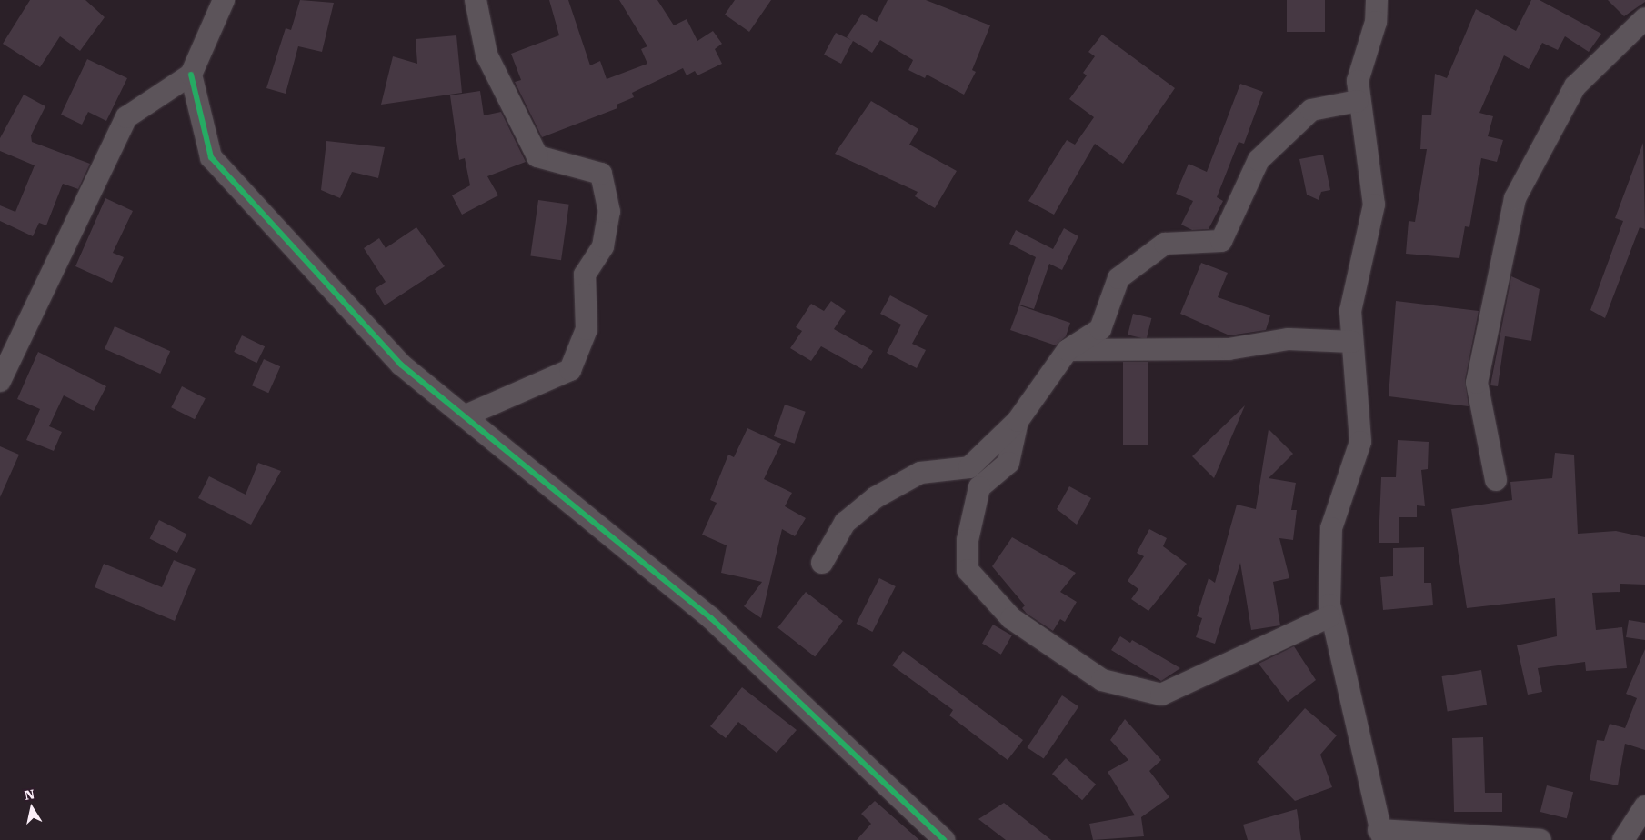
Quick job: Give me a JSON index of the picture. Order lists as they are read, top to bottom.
{
  "north": "top"
}
